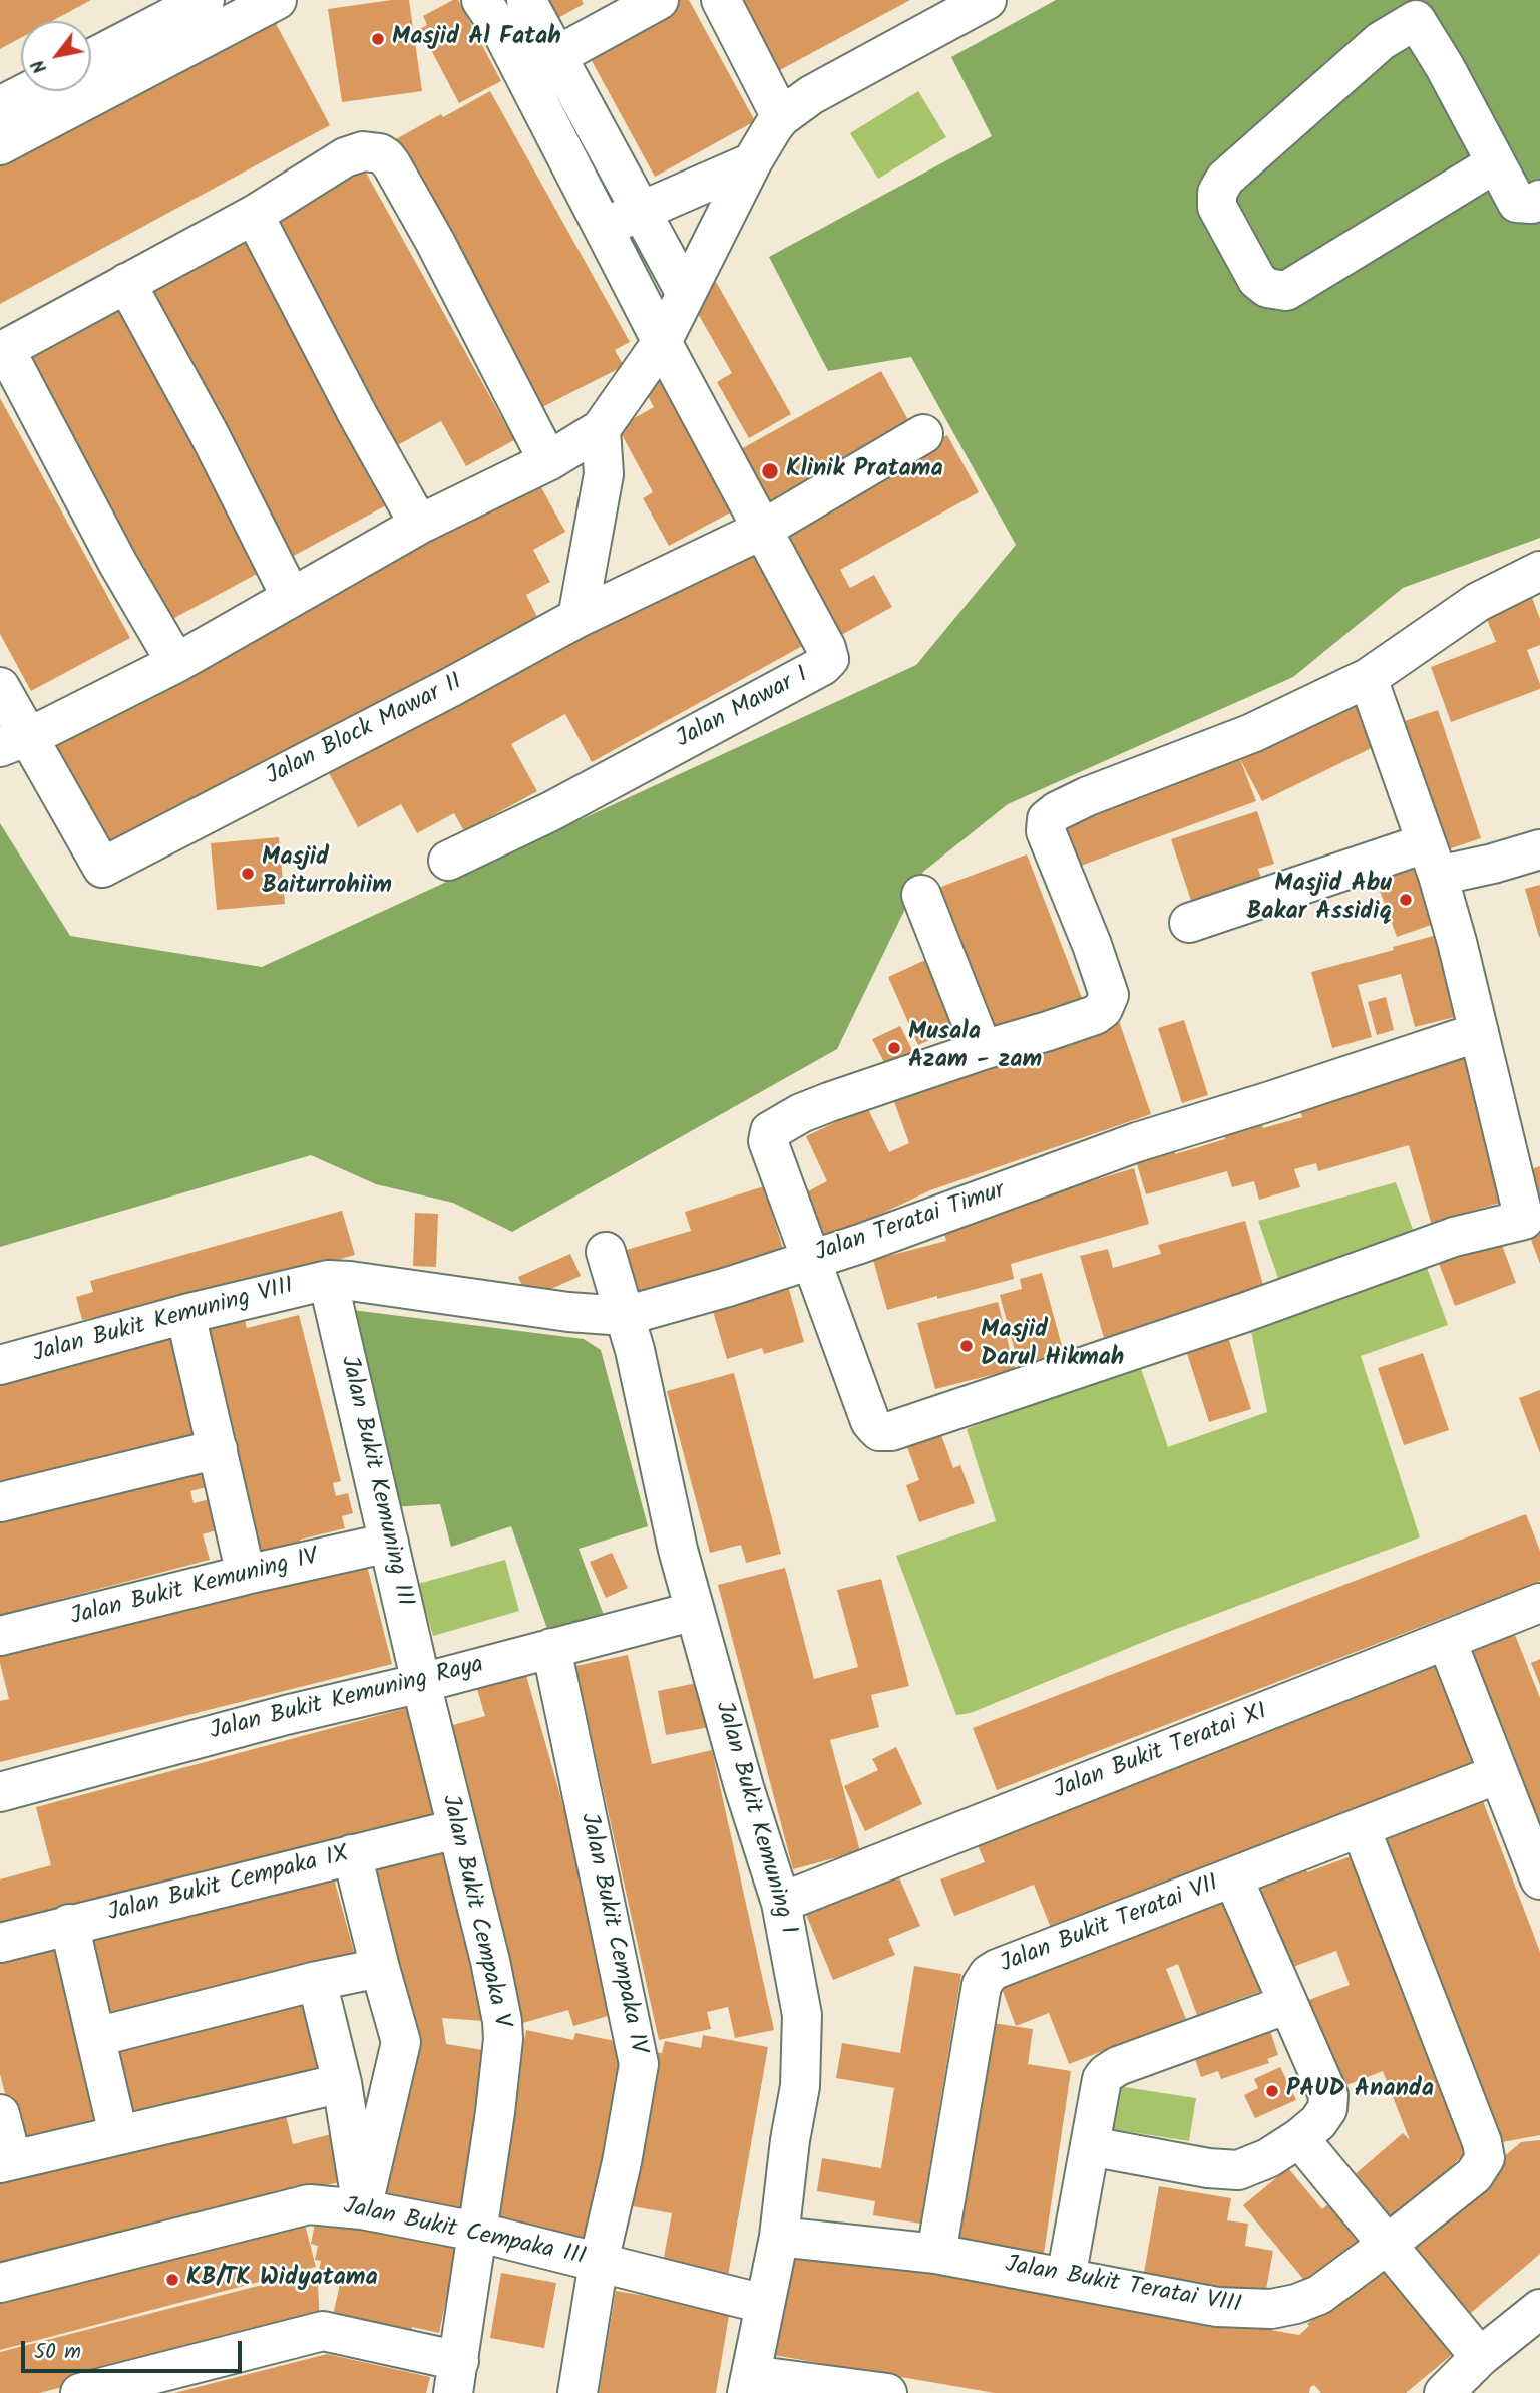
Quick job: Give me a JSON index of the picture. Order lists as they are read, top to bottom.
{
  "streets": {
    "street": [
      "Jalan Mawar I",
      "Jalan Block Mawar II",
      "Jalan Teratai Timur",
      "Jalan Bukit Kemuning VIII",
      "Jalan Bukit Kemuning III",
      "Jalan Bukit Kemuning IV",
      "Jalan Bukit Kemuning Raya",
      "Jalan Bukit Teratai XI",
      "Jalan Bukit Kemuning I",
      "Jalan Bukit Cempaka IX",
      "Jalan Bukit Cempaka V",
      "Jalan Bukit Teratai VII",
      "Jalan Bukit Cempaka IV",
      "Jalan Bukit Cempaka III",
      "Jalan Bukit Teratai VIII"
    ]
  },
  "crossings": [
    ["Jalan Mawar I", "Jalan Block Mawar II"],
    ["Jalan Teratai Timur", "Jalan Bukit Kemuning VIII"],
    ["Jalan Teratai Timur", "Jalan Bukit Kemuning III"],
    ["Jalan Teratai Timur", "Jalan Bukit Kemuning I"],
    ["Jalan Bukit Kemuning VIII", "Jalan Bukit Kemuning III"],
    ["Jalan Bukit Kemuning III", "Jalan Bukit Kemuning IV"],
    ["Jalan Bukit Kemuning III", "Jalan Bukit Kemuning Raya"],
    ["Jalan Bukit Kemuning III", "Jalan Bukit Cempaka V"],
    ["Jalan Bukit Kemuning Raya", "Jalan Bukit Kemuning I"],
    ["Jalan Bukit Kemuning Raya", "Jalan Bukit Cempaka V"],
    ["Jalan Bukit Kemuning Raya", "Jalan Bukit Cempaka IV"],
    ["Jalan Bukit Teratai XI", "Jalan Bukit Kemuning I"],
    ["Jalan Bukit Kemuning I", "Jalan Bukit Cempaka III"],
    ["Jalan Bukit Kemuning I", "Jalan Bukit Teratai VIII"],
    ["Jalan Bukit Cempaka IX", "Jalan Bukit Cempaka V"],
    ["Jalan Bukit Cempaka V", "Jalan Bukit Cempaka III"],
    ["Jalan Bukit Teratai VII", "Jalan Bukit Teratai VIII"],
    ["Jalan Bukit Cempaka IV", "Jalan Bukit Cempaka III"]
  ],
  "places": [
    "Masjid Al Fatah",
    "Klinik Pratama",
    "Masjid Baiturrohiim",
    "Masjid Abu Bakar Assidiq",
    "Musala Azam - zam",
    "Masjid Darul Hikmah",
    "PAUD Ananda",
    "KB/TK Widyatama"
  ],
  "scale_bar": "50 m",
  "north": "bottom left"
}
